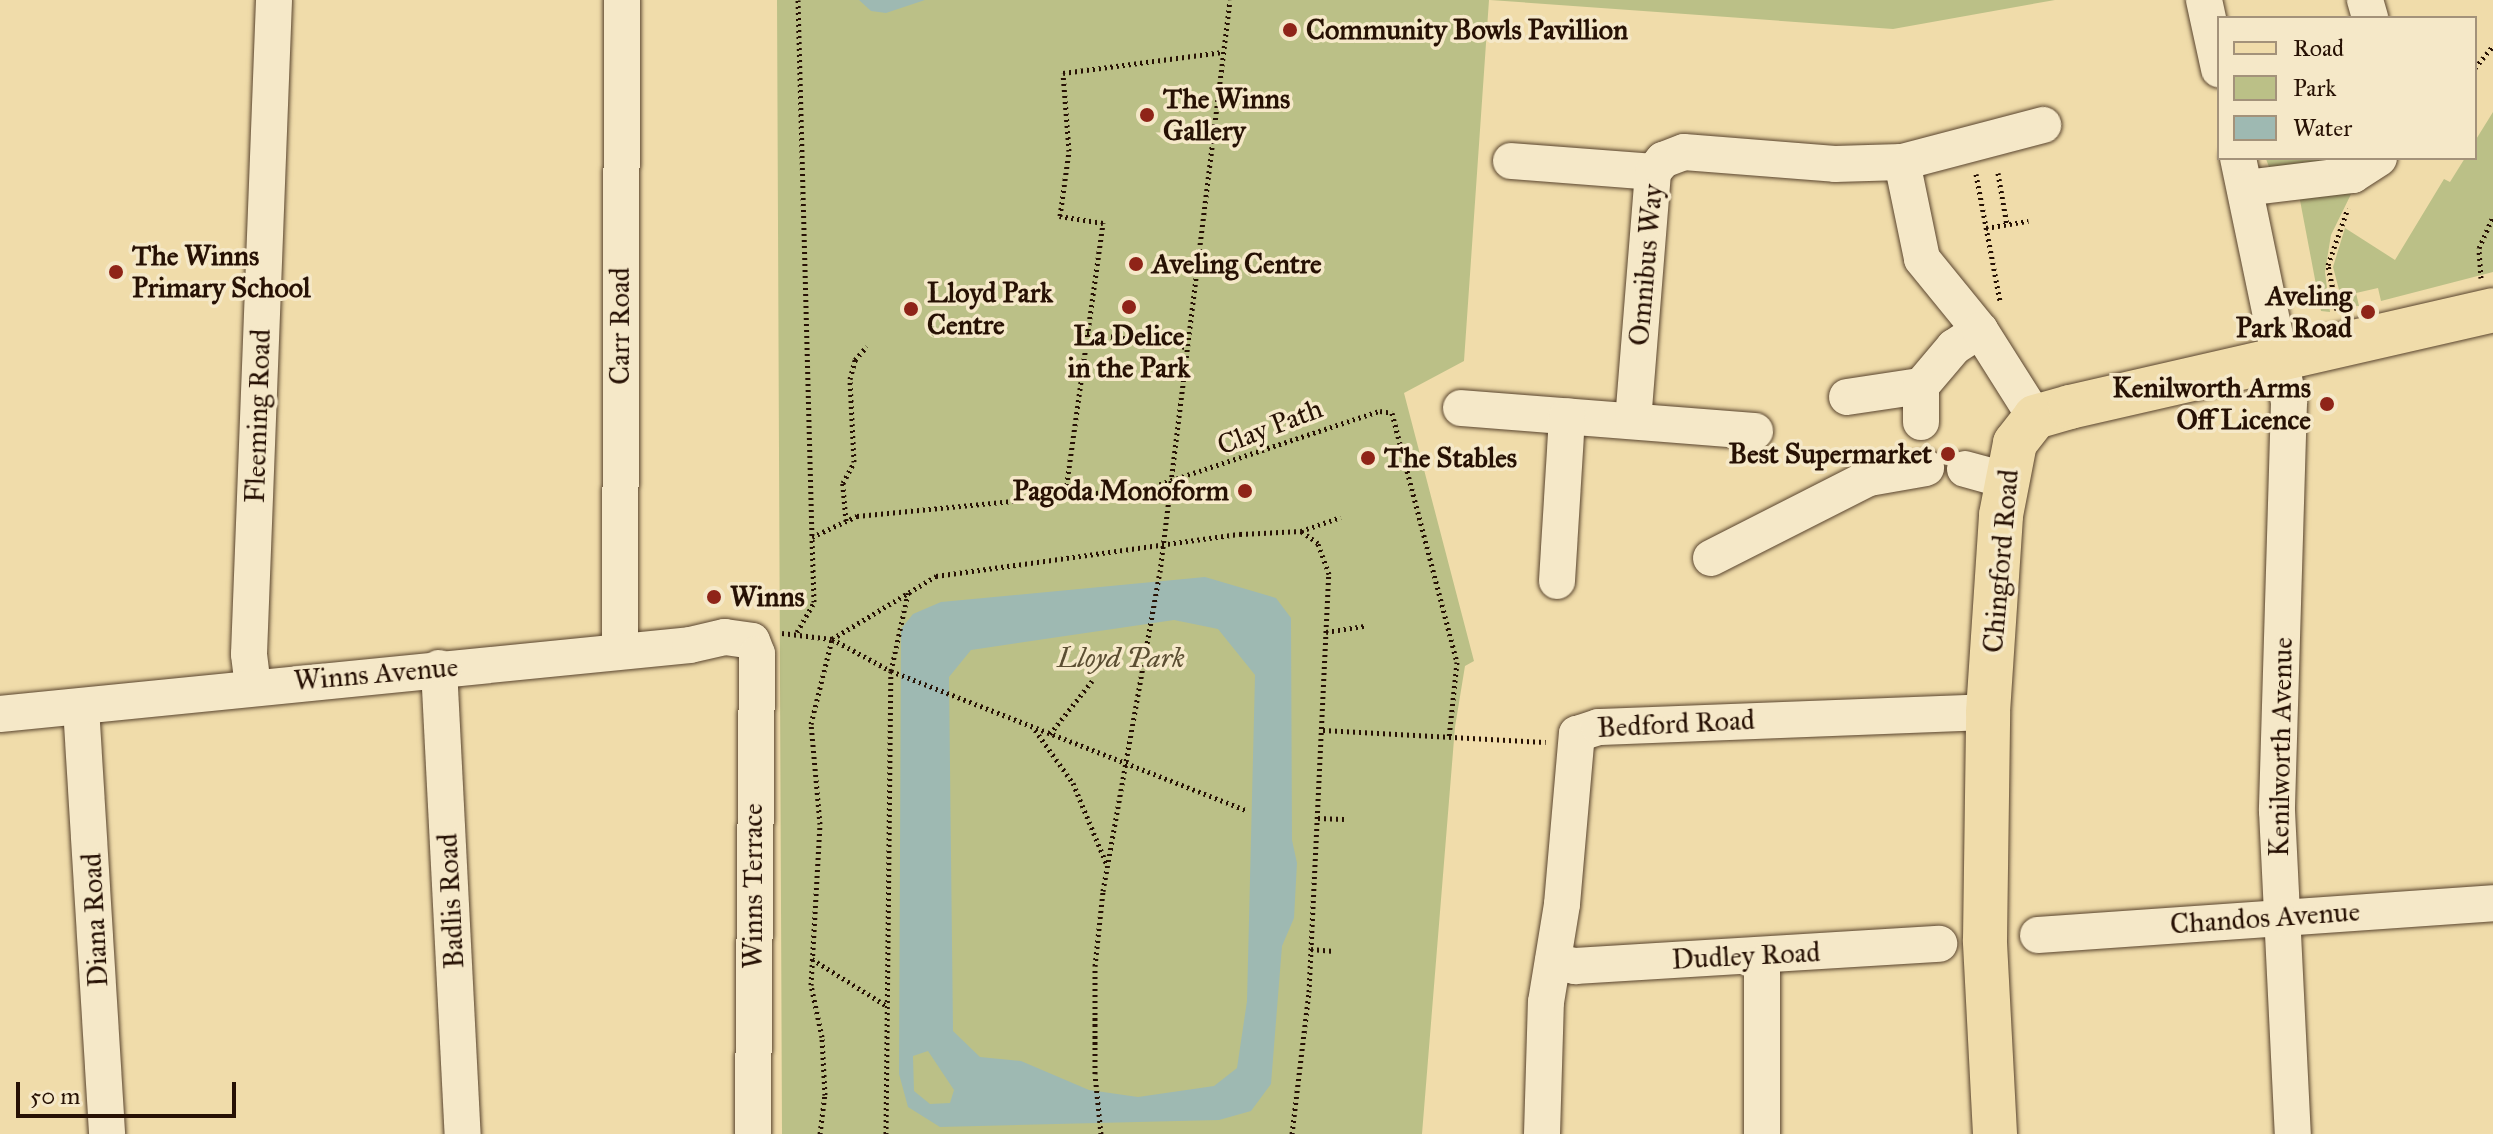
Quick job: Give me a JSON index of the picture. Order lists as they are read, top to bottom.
{
  "streets": {
    "main road": ["Chingford Road"],
    "street": [
      "Omnibus Way",
      "Carr Road",
      "Fleeming Road",
      "Winns Avenue",
      "Bedford Road",
      "Kenilworth Avenue",
      "Winns Terrace",
      "Badlis Road",
      "Chandos Avenue",
      "Diana Road",
      "Dudley Road"
    ],
    "path": ["Clay Path"]
  },
  "crossings": [
    ["Carr Road", "Winns Avenue"],
    ["Fleeming Road", "Winns Avenue"],
    ["Chingford Road", "Bedford Road"],
    ["Winns Avenue", "Winns Terrace"],
    ["Winns Avenue", "Badlis Road"],
    ["Winns Avenue", "Diana Road"],
    ["Bedford Road", "Dudley Road"],
    ["Kenilworth Avenue", "Chandos Avenue"]
  ],
  "parks": ["Lloyd Park"],
  "places": [
    "Community Bowls Pavillion",
    "The Winns Gallery",
    "Aveling Centre",
    "The Winns Primary School",
    "La Delice in the Park",
    "Lloyd Park Centre",
    "Aveling Park Road",
    "Kenilworth Arms Off Licence",
    "Best Supermarket",
    "The Stables",
    "Pagoda Monoform",
    "Winns"
  ],
  "legend": ["Road", "Park", "Water"],
  "scale_bar": "50 m"
}
